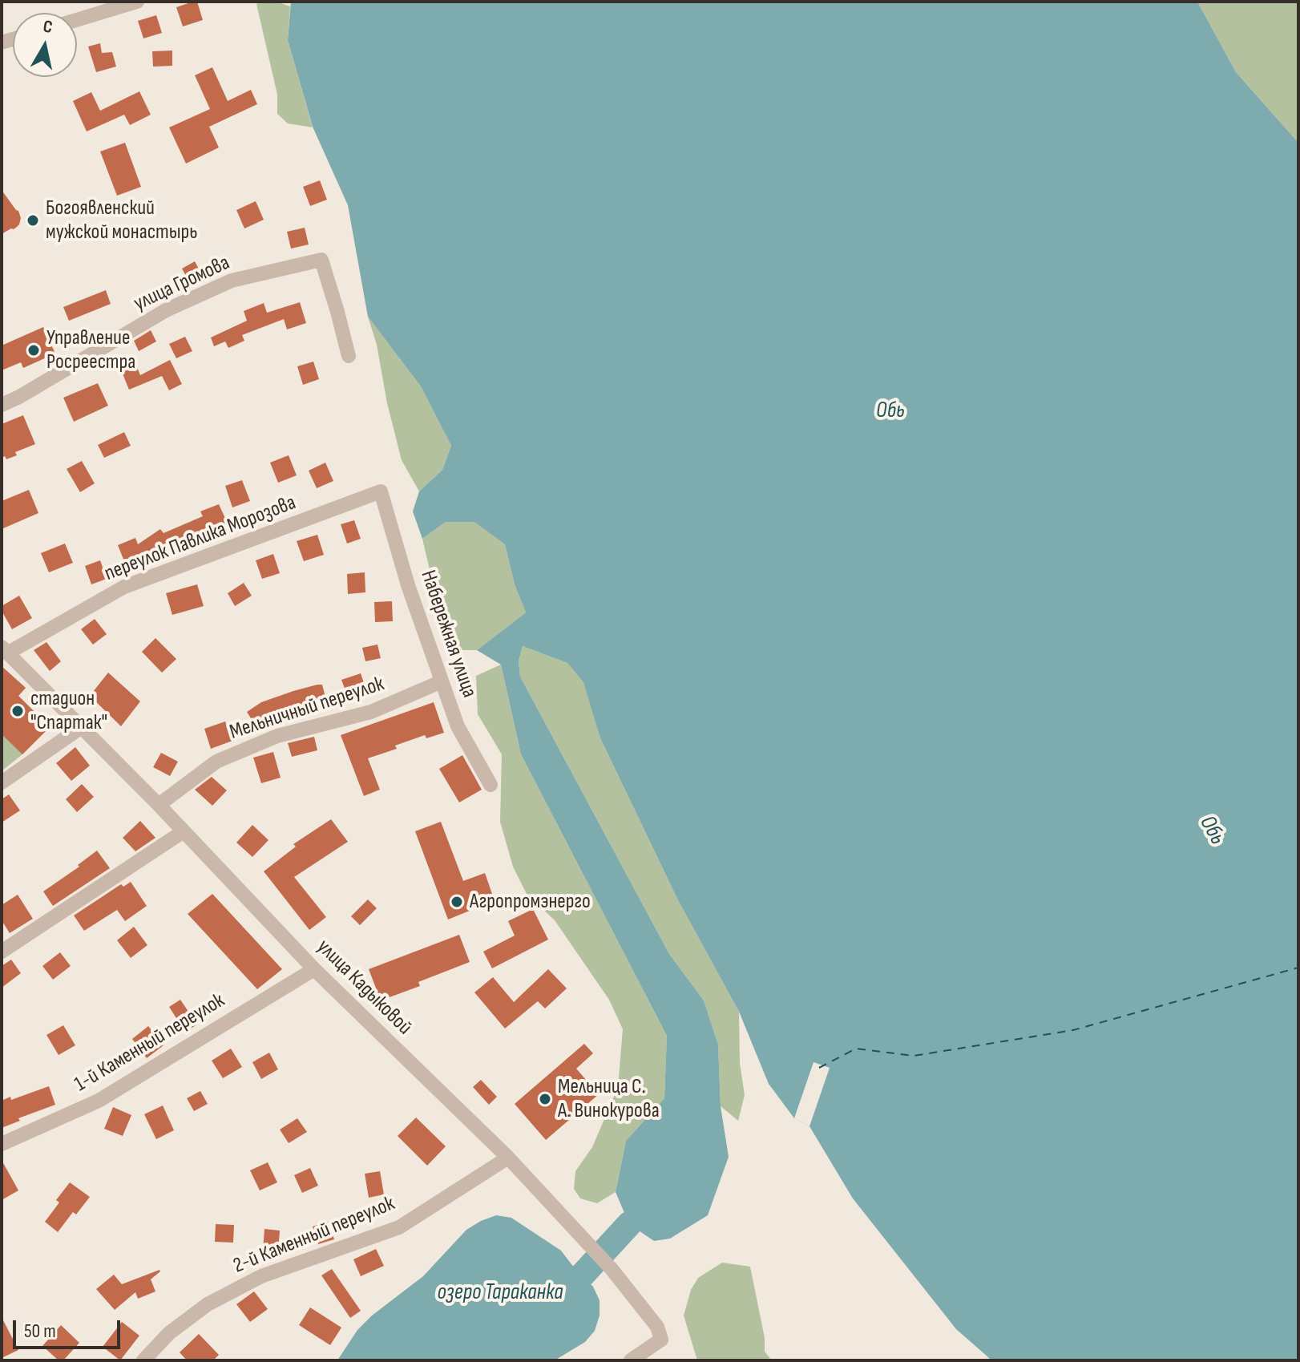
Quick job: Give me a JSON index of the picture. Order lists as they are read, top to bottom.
{
  "streets": {
    "street": [
      "улица Громова",
      "переулок Павлика Морозова",
      "Набережная улица",
      "Мельничный переулок",
      "улица Кадыковой",
      "1-й Каменный переулок",
      "2-й Каменный переулок"
    ]
  },
  "crossings": [
    ["переулок Павлика Морозова", "Набережная улица"],
    ["переулок Павлика Морозова", "улица Кадыковой"],
    ["Набережная улица", "Мельничный переулок"],
    ["Мельничный переулок", "улица Кадыковой"],
    ["улица Кадыковой", "1-й Каменный переулок"],
    ["улица Кадыковой", "2-й Каменный переулок"]
  ],
  "water": ["Обь", "озеро Тараканка"],
  "places": [
    "Богоявленский мужской монастырь",
    "Управление Росреестра",
    "стадион \"Спартак\"",
    "Агропромэнерго",
    "Мельница С. А. Винокурова"
  ],
  "scale_bar": "50 m",
  "north": "top"
}
